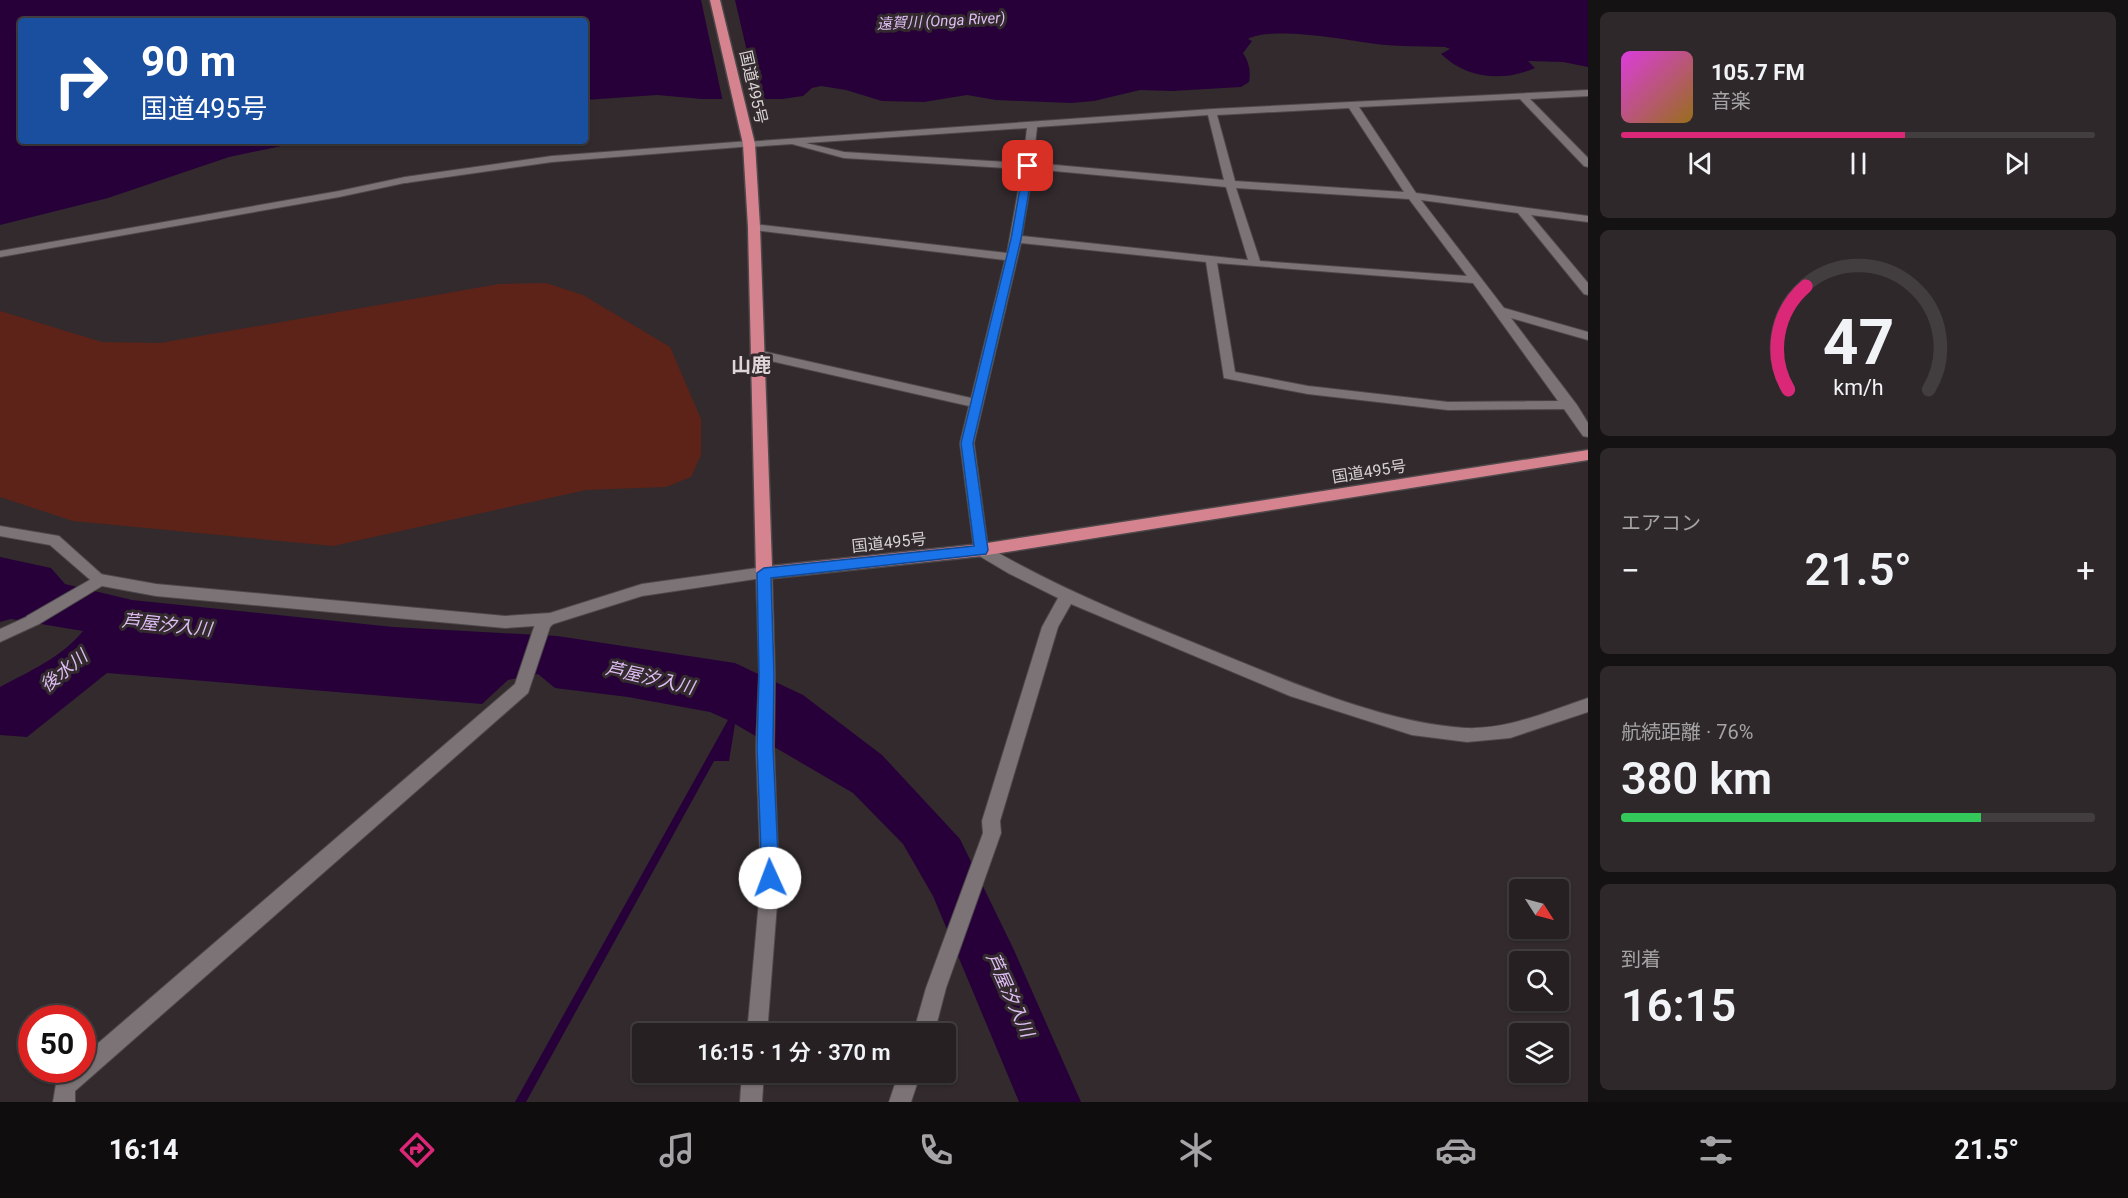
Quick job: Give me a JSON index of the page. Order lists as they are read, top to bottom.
{
  "streets": {
    "highway": ["国道495号"]
  },
  "districts": ["山鹿"],
  "water": ["遠賀川 (Onga River)", "芦屋汐入川", "後水川"],
  "north": "bottom right",
  "page": {
    "turn": ["90 m", "国道495号"],
    "song": ["105.7 FM", "音楽"],
    "tile": [
      "エアコン",
      ["航続距離 · 76%", "380 km"],
      ["到着", "16:15"]
    ],
    "heat": ["−", "21.5°", "+"],
    "limit": "50",
    "trip": "16:15 · 1 分 · 370 m",
    "tabs": ["16:14", "21.5°"],
    "gauge": ["47", "km/h"]
  }
}
